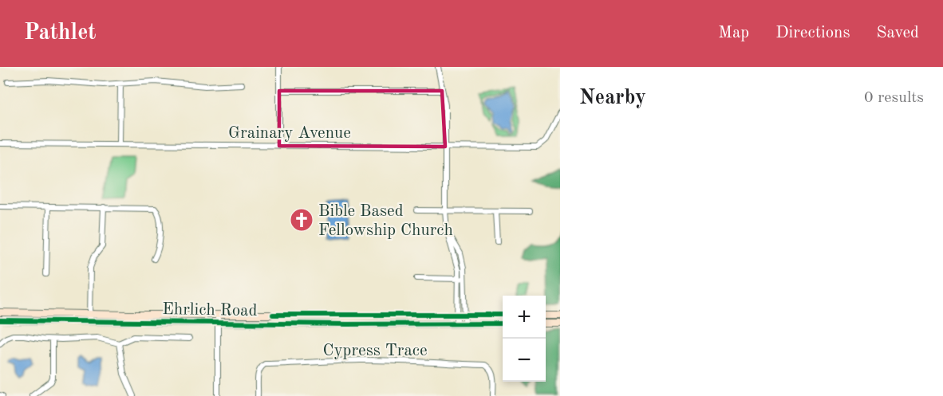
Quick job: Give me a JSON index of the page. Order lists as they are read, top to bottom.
{
  "streets": {
    "main road": ["Ehrlich Road"],
    "street": ["Grainary Avenue", "Cypress Trace"]
  },
  "places": {
    "church": ["Bible Based Fellowship Church"]
  },
  "page": {
    "header": "Pathlet",
    "nav": ["Map", "Directions", "Saved"],
    "heading": ["Nearby", "0 results"],
    "map_buttons": ["+", "−"]
  }
}
